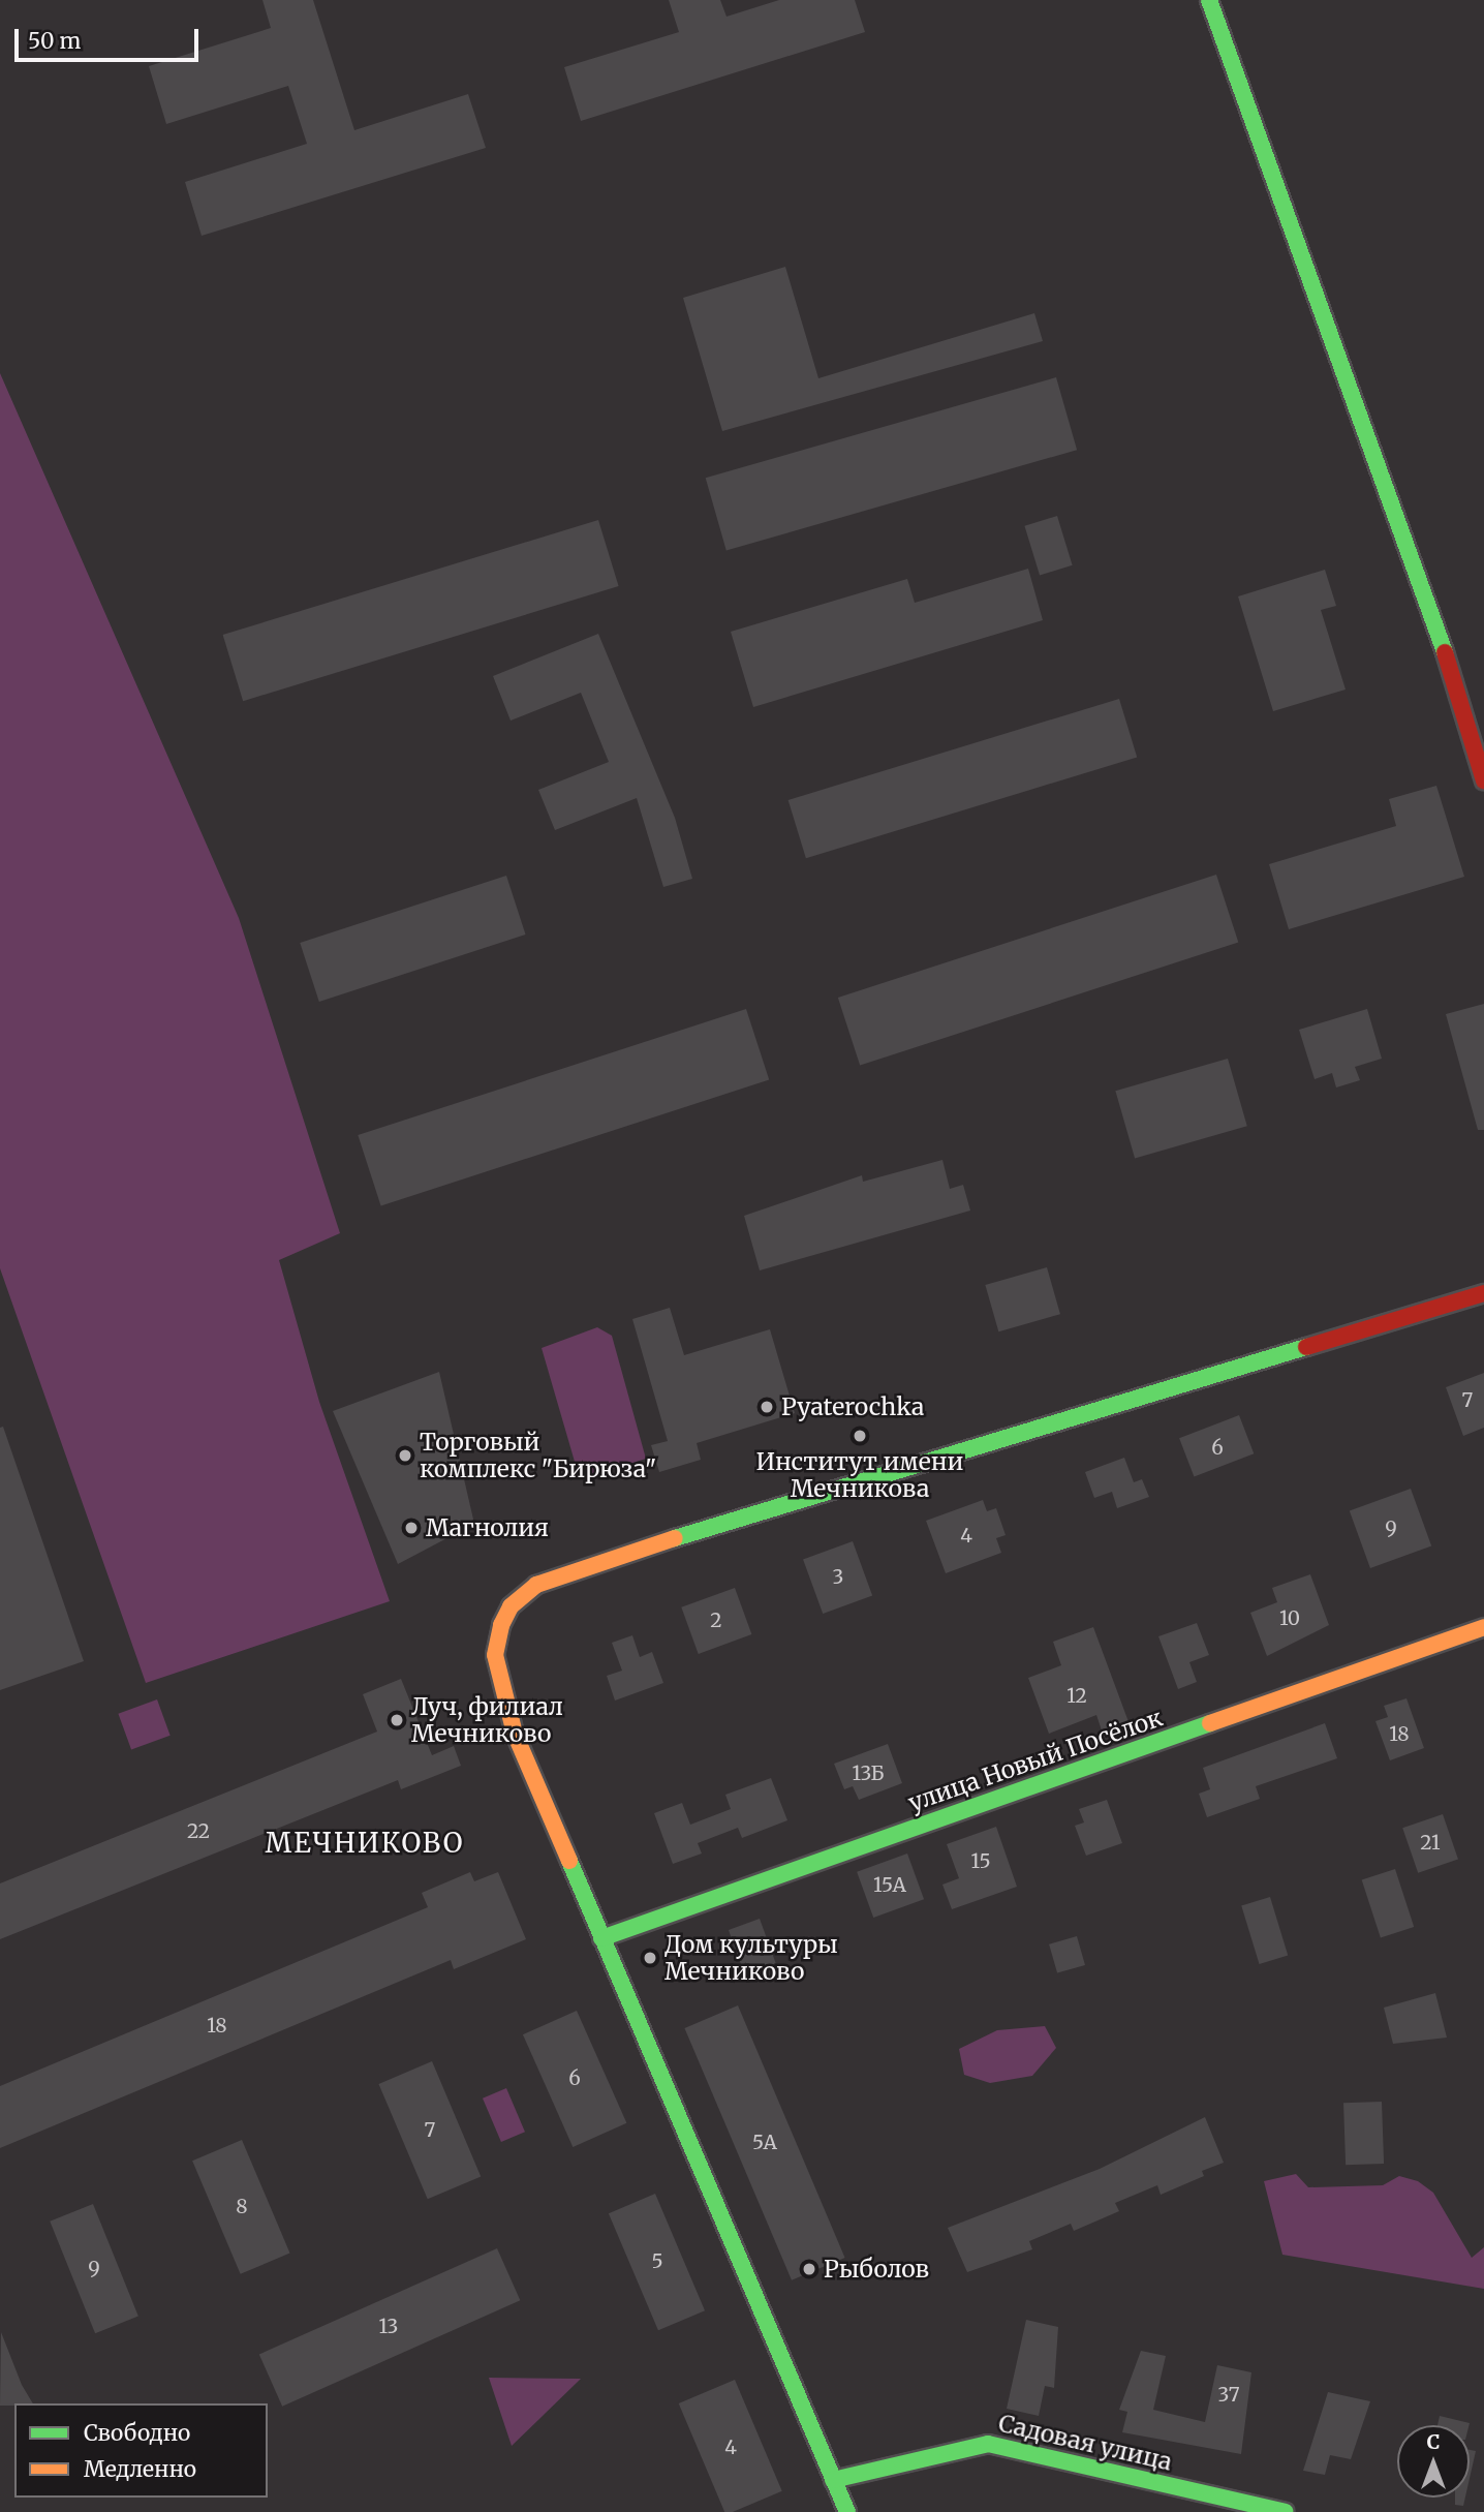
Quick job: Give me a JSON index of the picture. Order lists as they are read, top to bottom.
{
  "streets": {
    "main road": ["улица Новый Посёлок", "Садовая улица"]
  },
  "districts": ["МЕЧНИКОВО"],
  "places": [
    "Pyaterochka",
    "Институт имени Мечникова",
    "Торговый комплекс \"Бирюза\"",
    "Магнолия",
    "Луч, филиал Мечниково",
    "Дом культуры Мечниково",
    "Рыболов"
  ],
  "house_numbers": [
    "7",
    "6",
    "9",
    "4",
    "3",
    "10",
    "2",
    "12",
    "18",
    "13Б",
    "22",
    "21",
    "15",
    "15А",
    "18",
    "6",
    "7",
    "5А",
    "8",
    "5",
    "9",
    "13",
    "37",
    "4"
  ],
  "legend": ["Свободно", "Медленно"],
  "scale_bar": "50 m",
  "north": "top"
}
